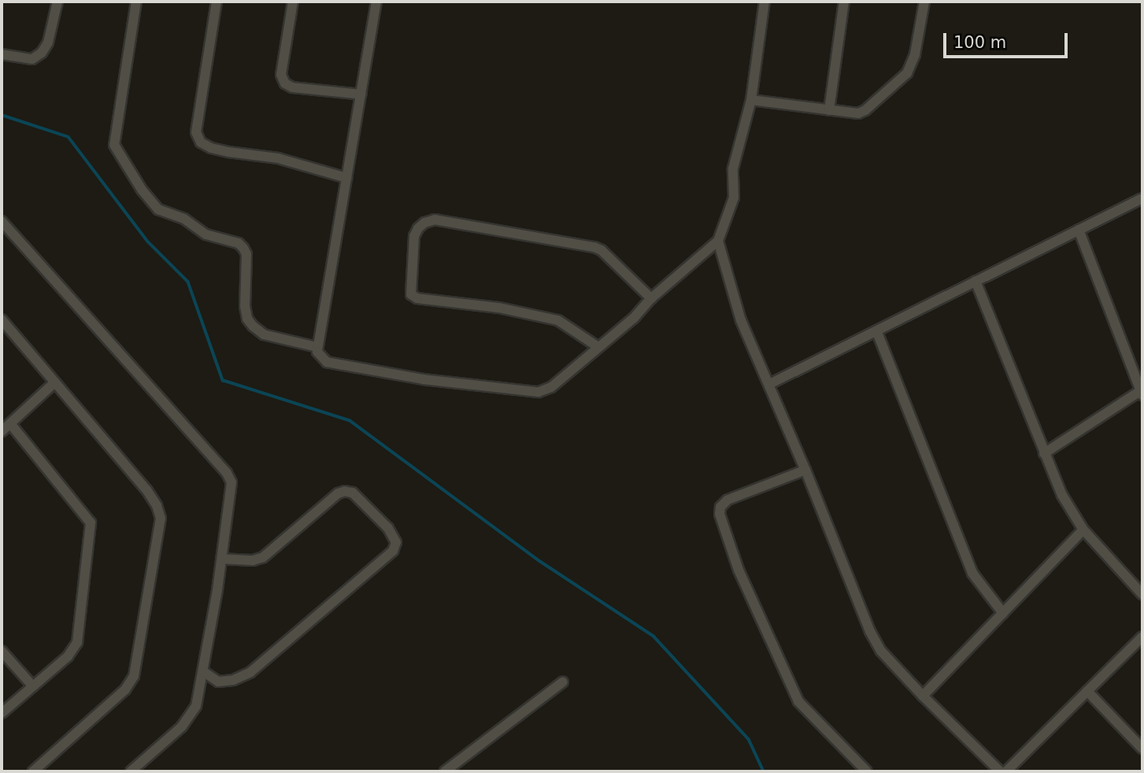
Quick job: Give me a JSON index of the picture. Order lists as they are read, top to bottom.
{
  "scale_bar": "100 m"
}
